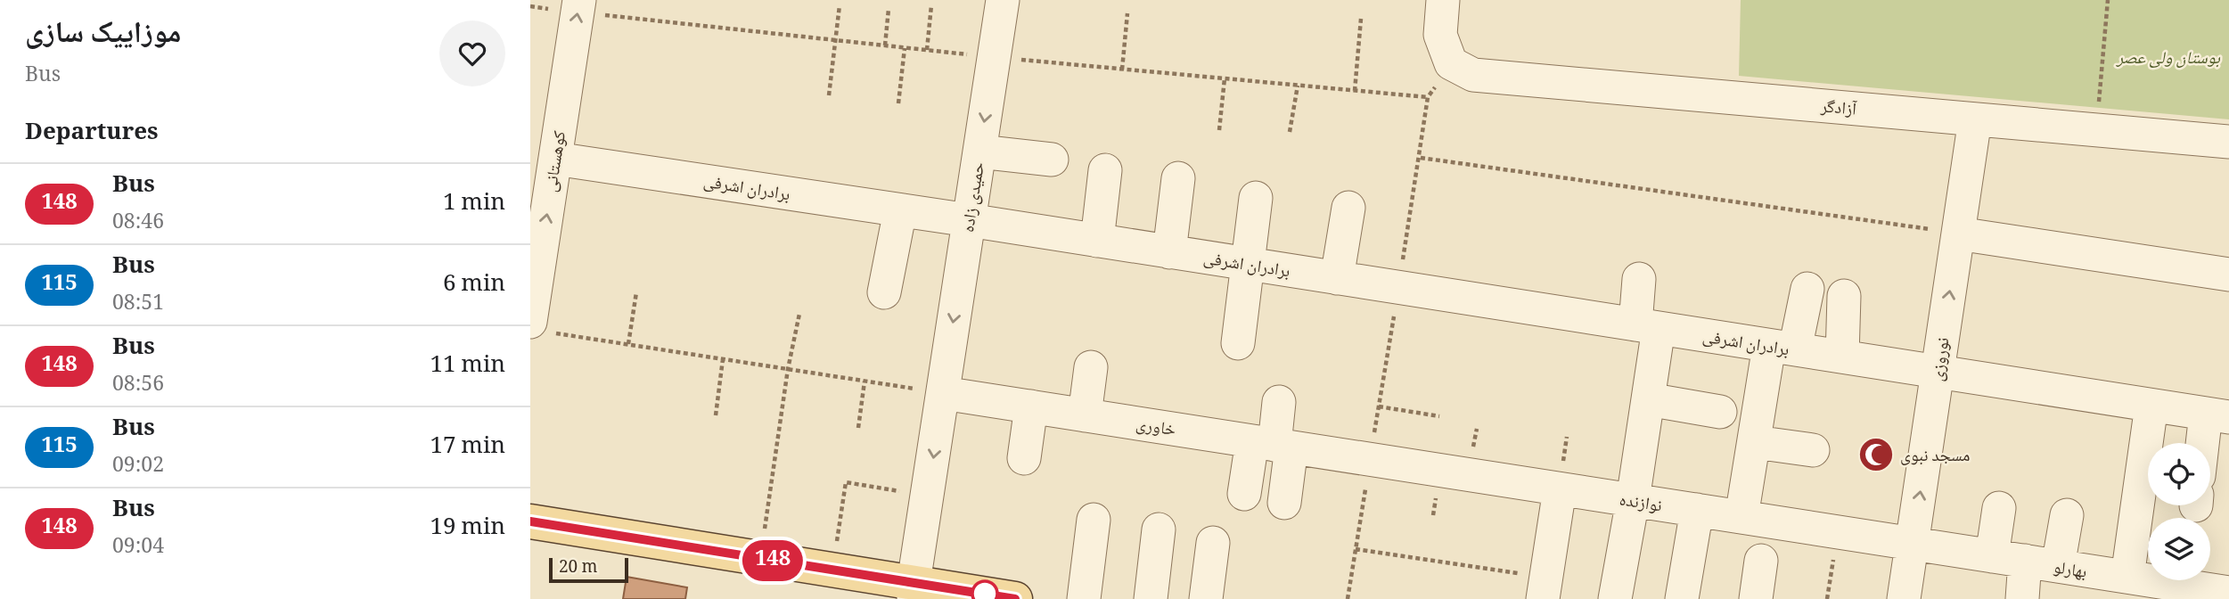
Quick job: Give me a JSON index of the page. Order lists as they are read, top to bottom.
{
  "streets": {
    "street": [
      "آزادگر",
      "کوهستانی",
      "برادران اشرفی",
      "حمیدی زاده",
      "نوروزی",
      "خاوری",
      "نوازنده",
      "بهارلو"
    ]
  },
  "crossings": [
    ["آزادگر", "نوروزی"],
    ["کوهستانی", "برادران اشرفی"],
    ["برادران اشرفی", "حمیدی زاده"],
    ["برادران اشرفی", "نوروزی"],
    ["حمیدی زاده", "خاوری"],
    ["نوروزی", "نوازنده"],
    ["نوروزی", "بهارلو"],
    ["خاوری", "نوازنده"],
    ["نوازنده", "بهارلو"]
  ],
  "one_way": ["کوهستانی"],
  "parks": ["بوستان ولی عصر"],
  "places": {
    "mosque": ["مسجد نبوی"]
  },
  "lines": ["bus line 148"],
  "scale_bar": "20 m",
  "page": {
    "heading": [
      ["موزاییک سازی", "Bus"],
      "Departures"
    ],
    "on_map": "148",
    "list": [
      {
        "mark": "148",
        "name": "Bus",
        "note": "08:46",
        "value": "1 min"
      },
      {
        "mark": "115",
        "name": "Bus",
        "note": "08:51",
        "value": "6 min"
      },
      {
        "mark": "148",
        "name": "Bus",
        "note": "08:56",
        "value": "11 min"
      },
      {
        "mark": "115",
        "name": "Bus",
        "note": "09:02",
        "value": "17 min"
      },
      {
        "mark": "148",
        "name": "Bus",
        "note": "09:04",
        "value": "19 min"
      }
    ],
    "scale": "20 m"
  }
}
